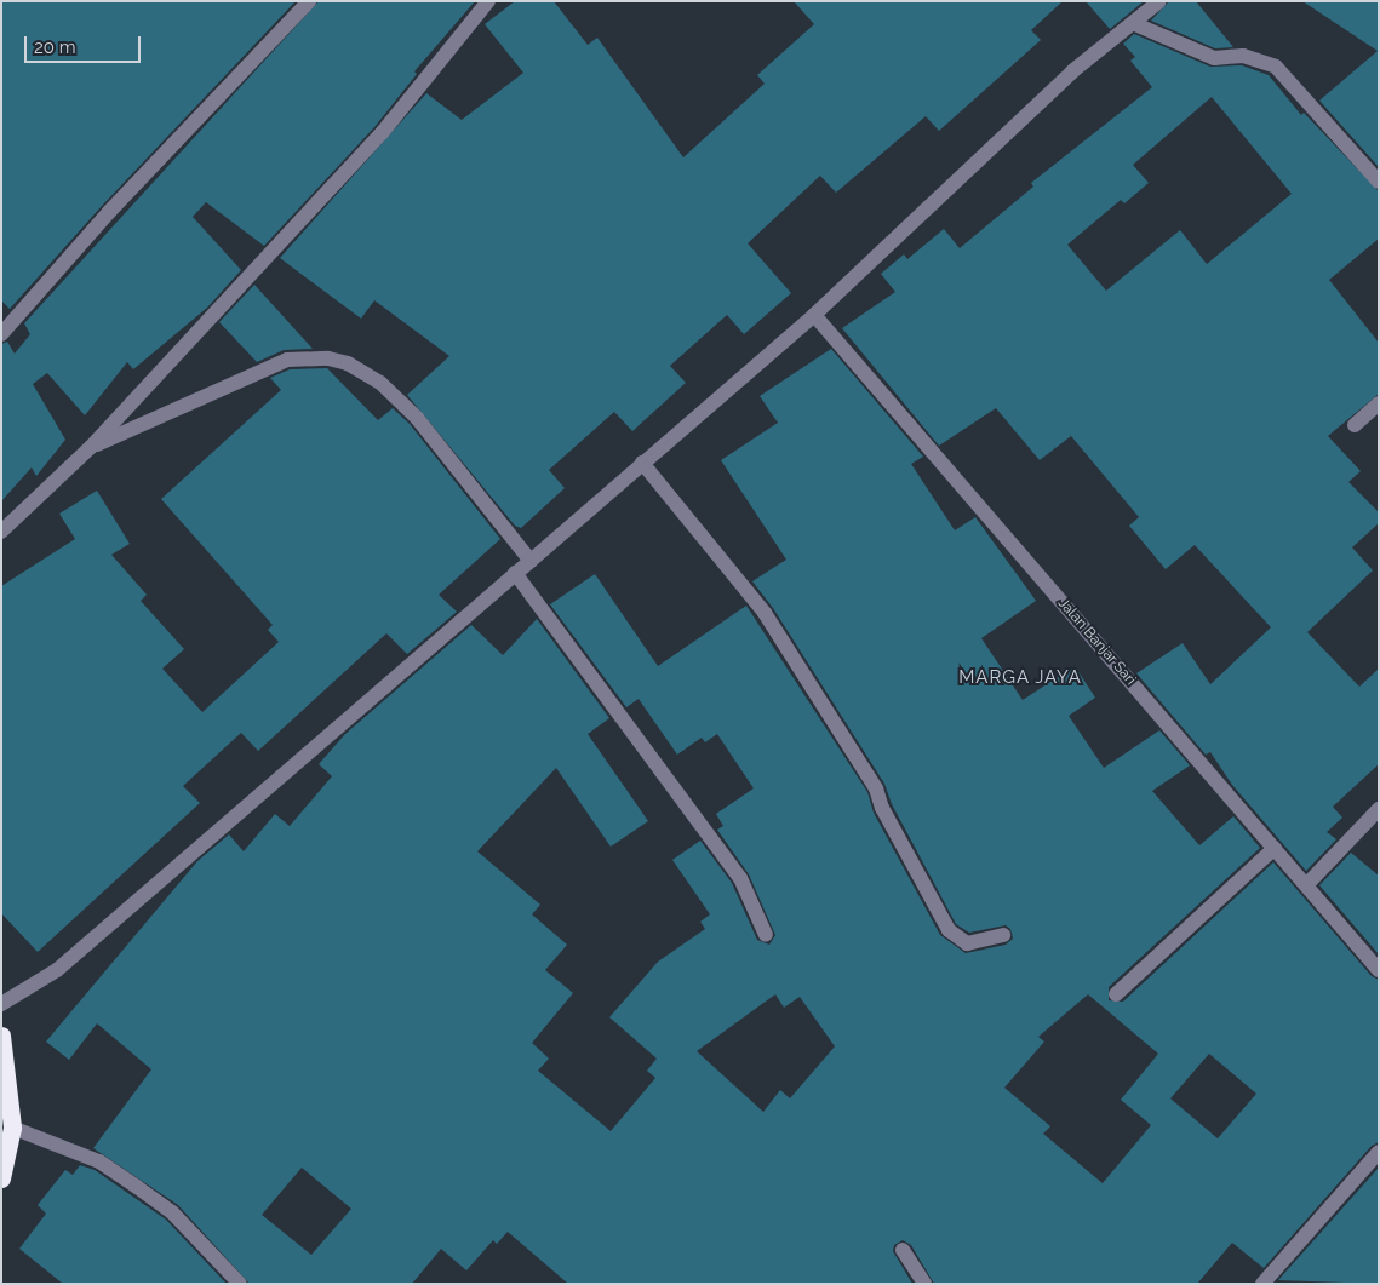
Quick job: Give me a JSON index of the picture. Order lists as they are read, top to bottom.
{
  "streets": {
    "street": ["Jalan Banjar Sari"]
  },
  "districts": ["MARGA JAYA"],
  "scale_bar": "20 m"
}
